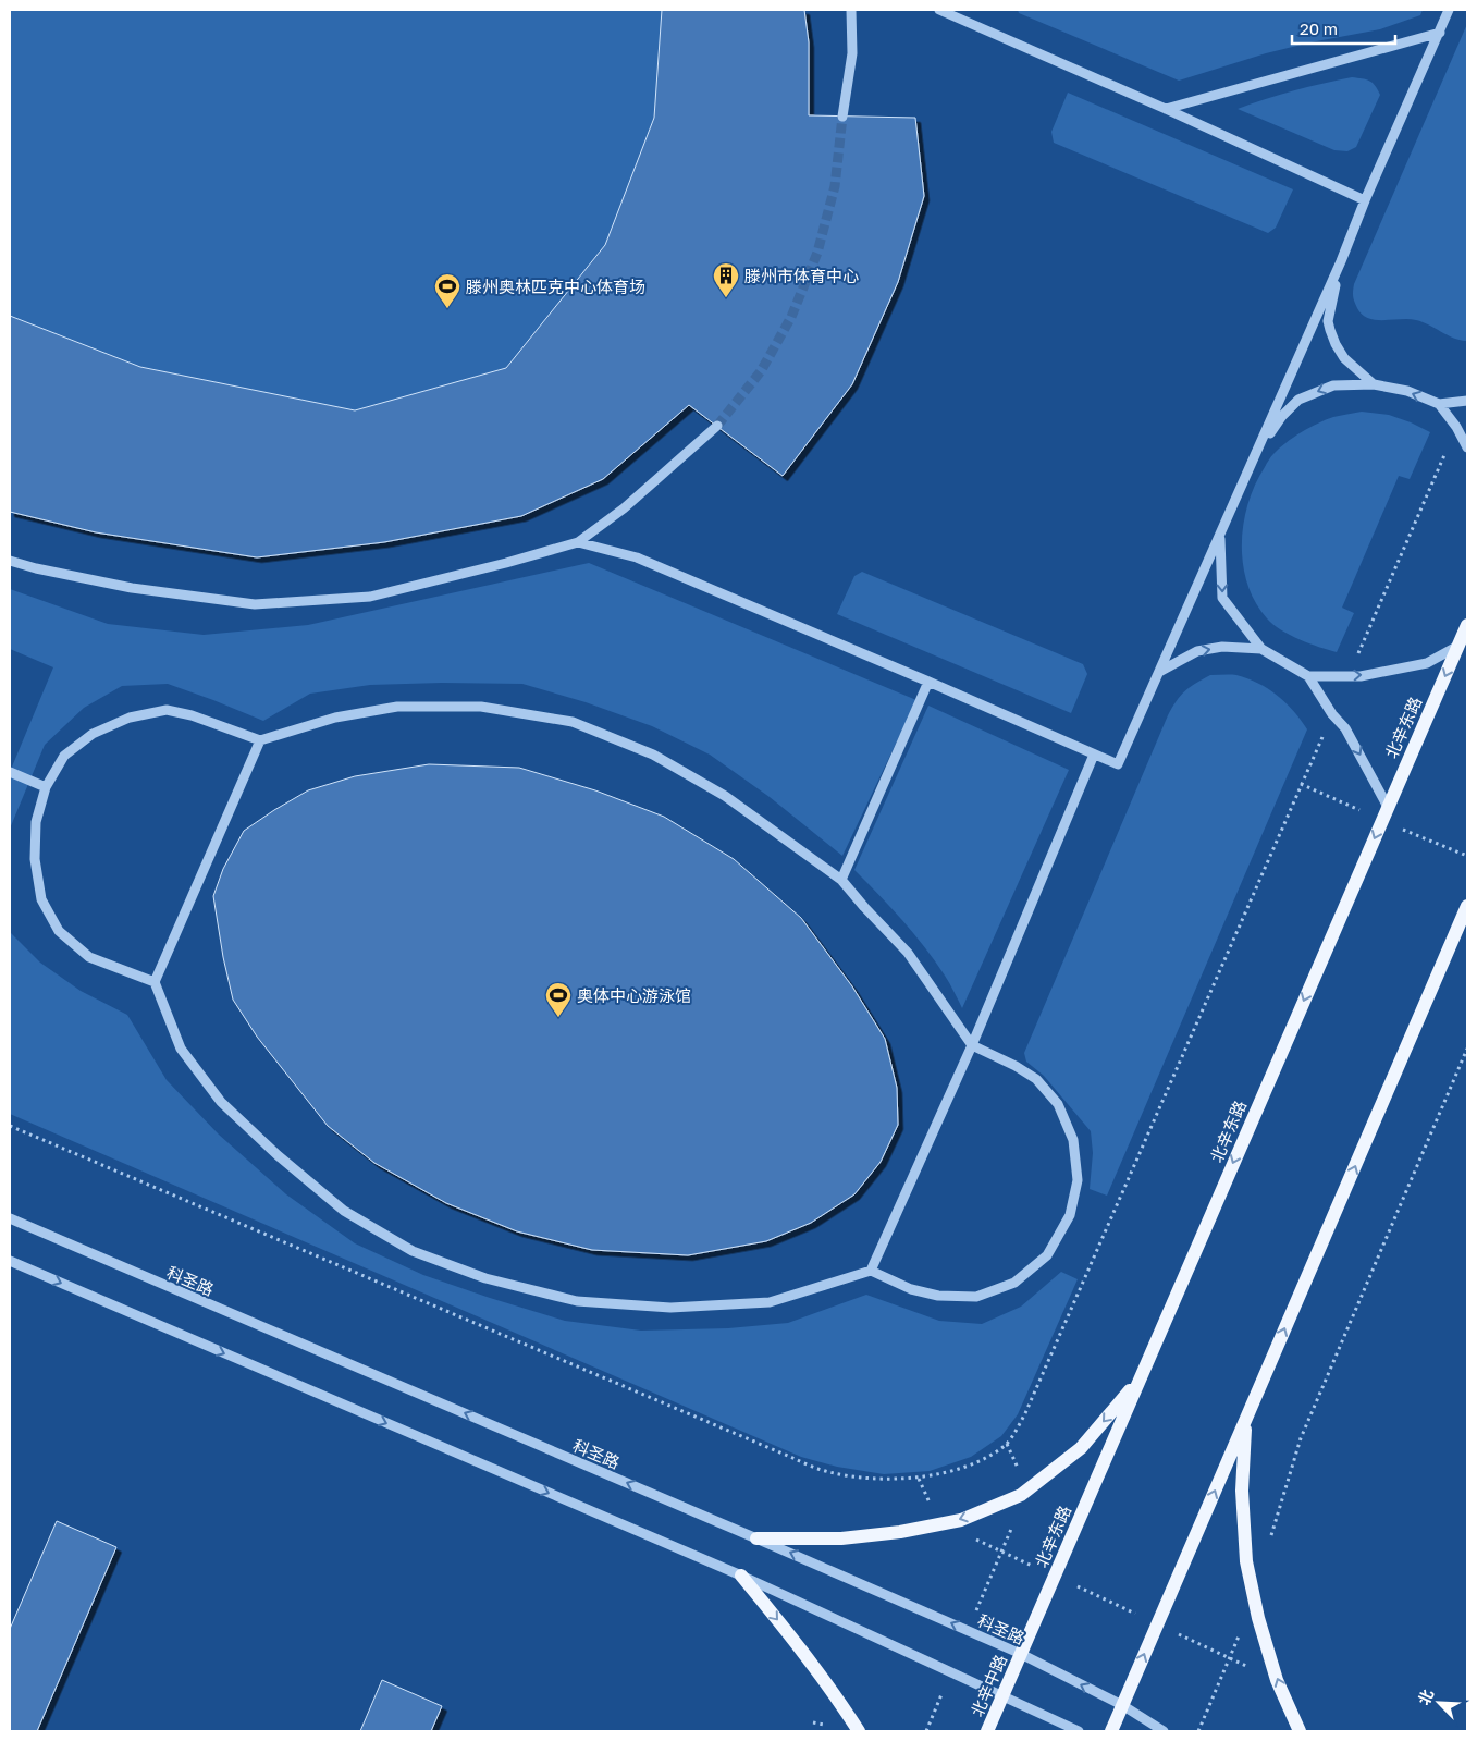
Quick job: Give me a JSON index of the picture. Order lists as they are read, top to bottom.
{
  "streets": {
    "main road": ["北辛东路", "北辛中路"],
    "street": ["科圣路"]
  },
  "crossings": [
    ["北辛东路", "科圣路"],
    ["北辛东路", "北辛中路"],
    ["科圣路", "北辛中路"]
  ],
  "places": {
    "building": ["滕州市体育中心"],
    "sports": ["滕州奥林匹克中心体育场", "奥体中心游泳馆"]
  },
  "scale_bar": "20 m",
  "north": "top left"
}
